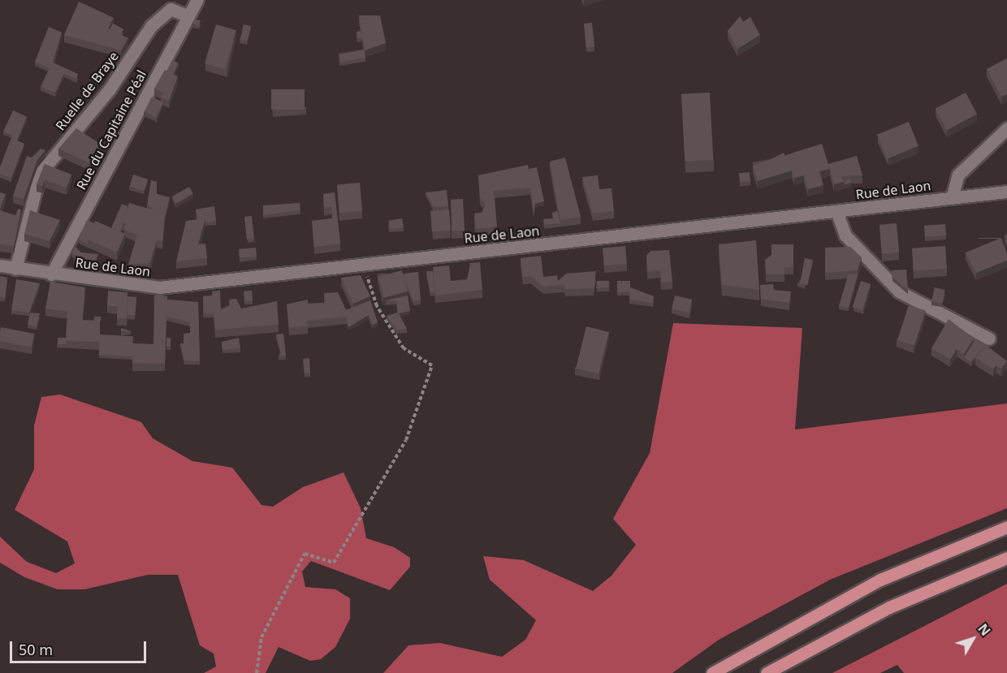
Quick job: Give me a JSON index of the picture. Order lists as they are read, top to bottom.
{
  "streets": {
    "street": ["Ruelle de Braye", "Rue du Capitaine Péal", "Rue de Laon"]
  },
  "crossings": [
    ["Ruelle de Braye", "Rue du Capitaine Péal"],
    ["Ruelle de Braye", "Rue de Laon"],
    ["Rue du Capitaine Péal", "Rue de Laon"]
  ],
  "scale_bar": "50 m",
  "north": "top right"
}
